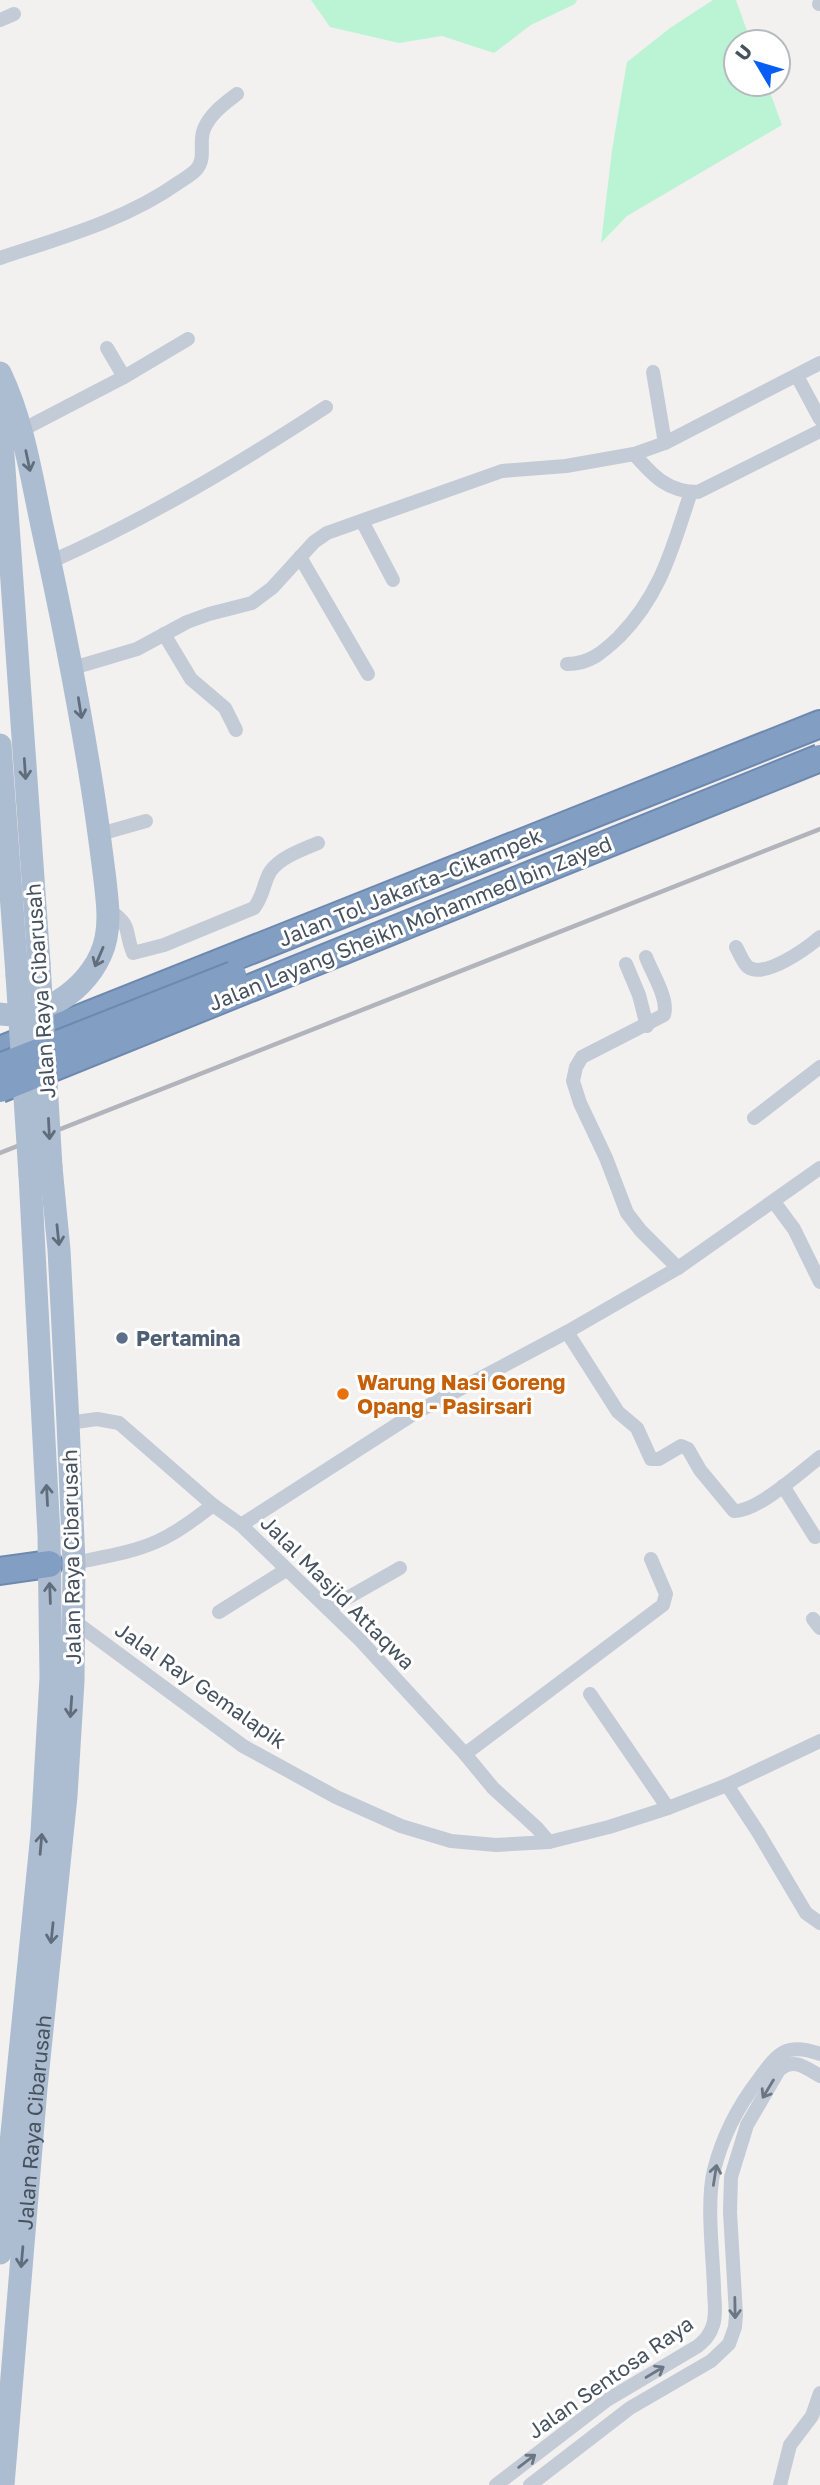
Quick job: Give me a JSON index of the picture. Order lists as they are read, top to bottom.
{
  "streets": {
    "highway": ["Jalan Tol Jakarta–Cikampek", "Jalan Layang Sheikh Mohammed bin Zayed"],
    "main road": ["Jalan Raya Cibarusah"],
    "street": ["Jalal Masjid Attaqwa", "Jalal Ray Gemalapik", "Jalan Sentosa Raya"]
  },
  "crossings": [
    ["Jalan Raya Cibarusah", "Jalal Masjid Attaqwa"],
    ["Jalan Raya Cibarusah", "Jalal Ray Gemalapik"],
    ["Jalal Masjid Attaqwa", "Jalal Ray Gemalapik"]
  ],
  "places": ["Pertamina", "Warung Nasi Goreng Opang - Pasirsari"],
  "north": "top left"
}
